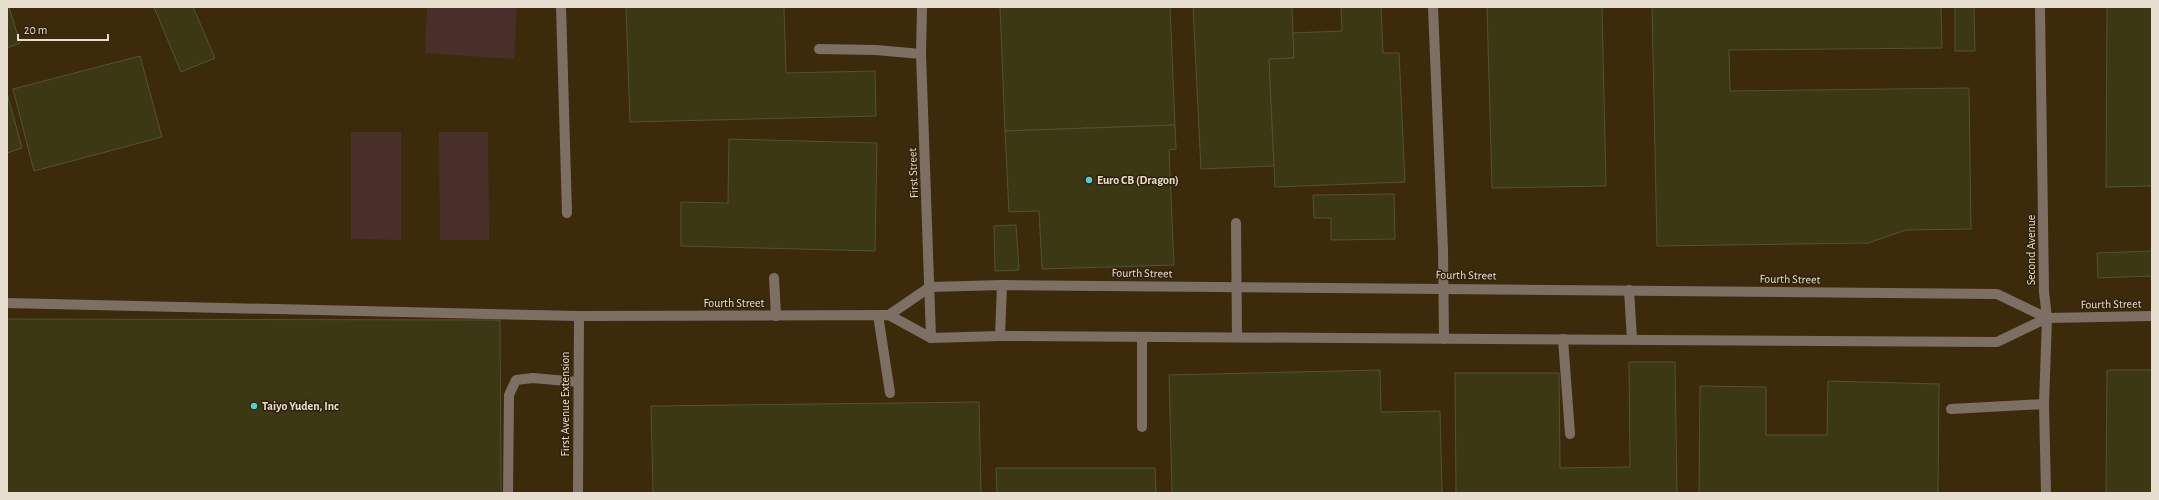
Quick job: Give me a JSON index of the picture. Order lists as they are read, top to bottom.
{
  "streets": {
    "street": [
      "First Street",
      "Second Avenue",
      "Fourth Street",
      "First Avenue Extension"
    ]
  },
  "crossings": [
    ["First Street", "Fourth Street"],
    ["Second Avenue", "Fourth Street"],
    ["Fourth Street", "First Avenue Extension"]
  ],
  "places": ["Euro CB (Dragon)", "Taiyo Yuden, Inc"],
  "scale_bar": "20 m"
}
